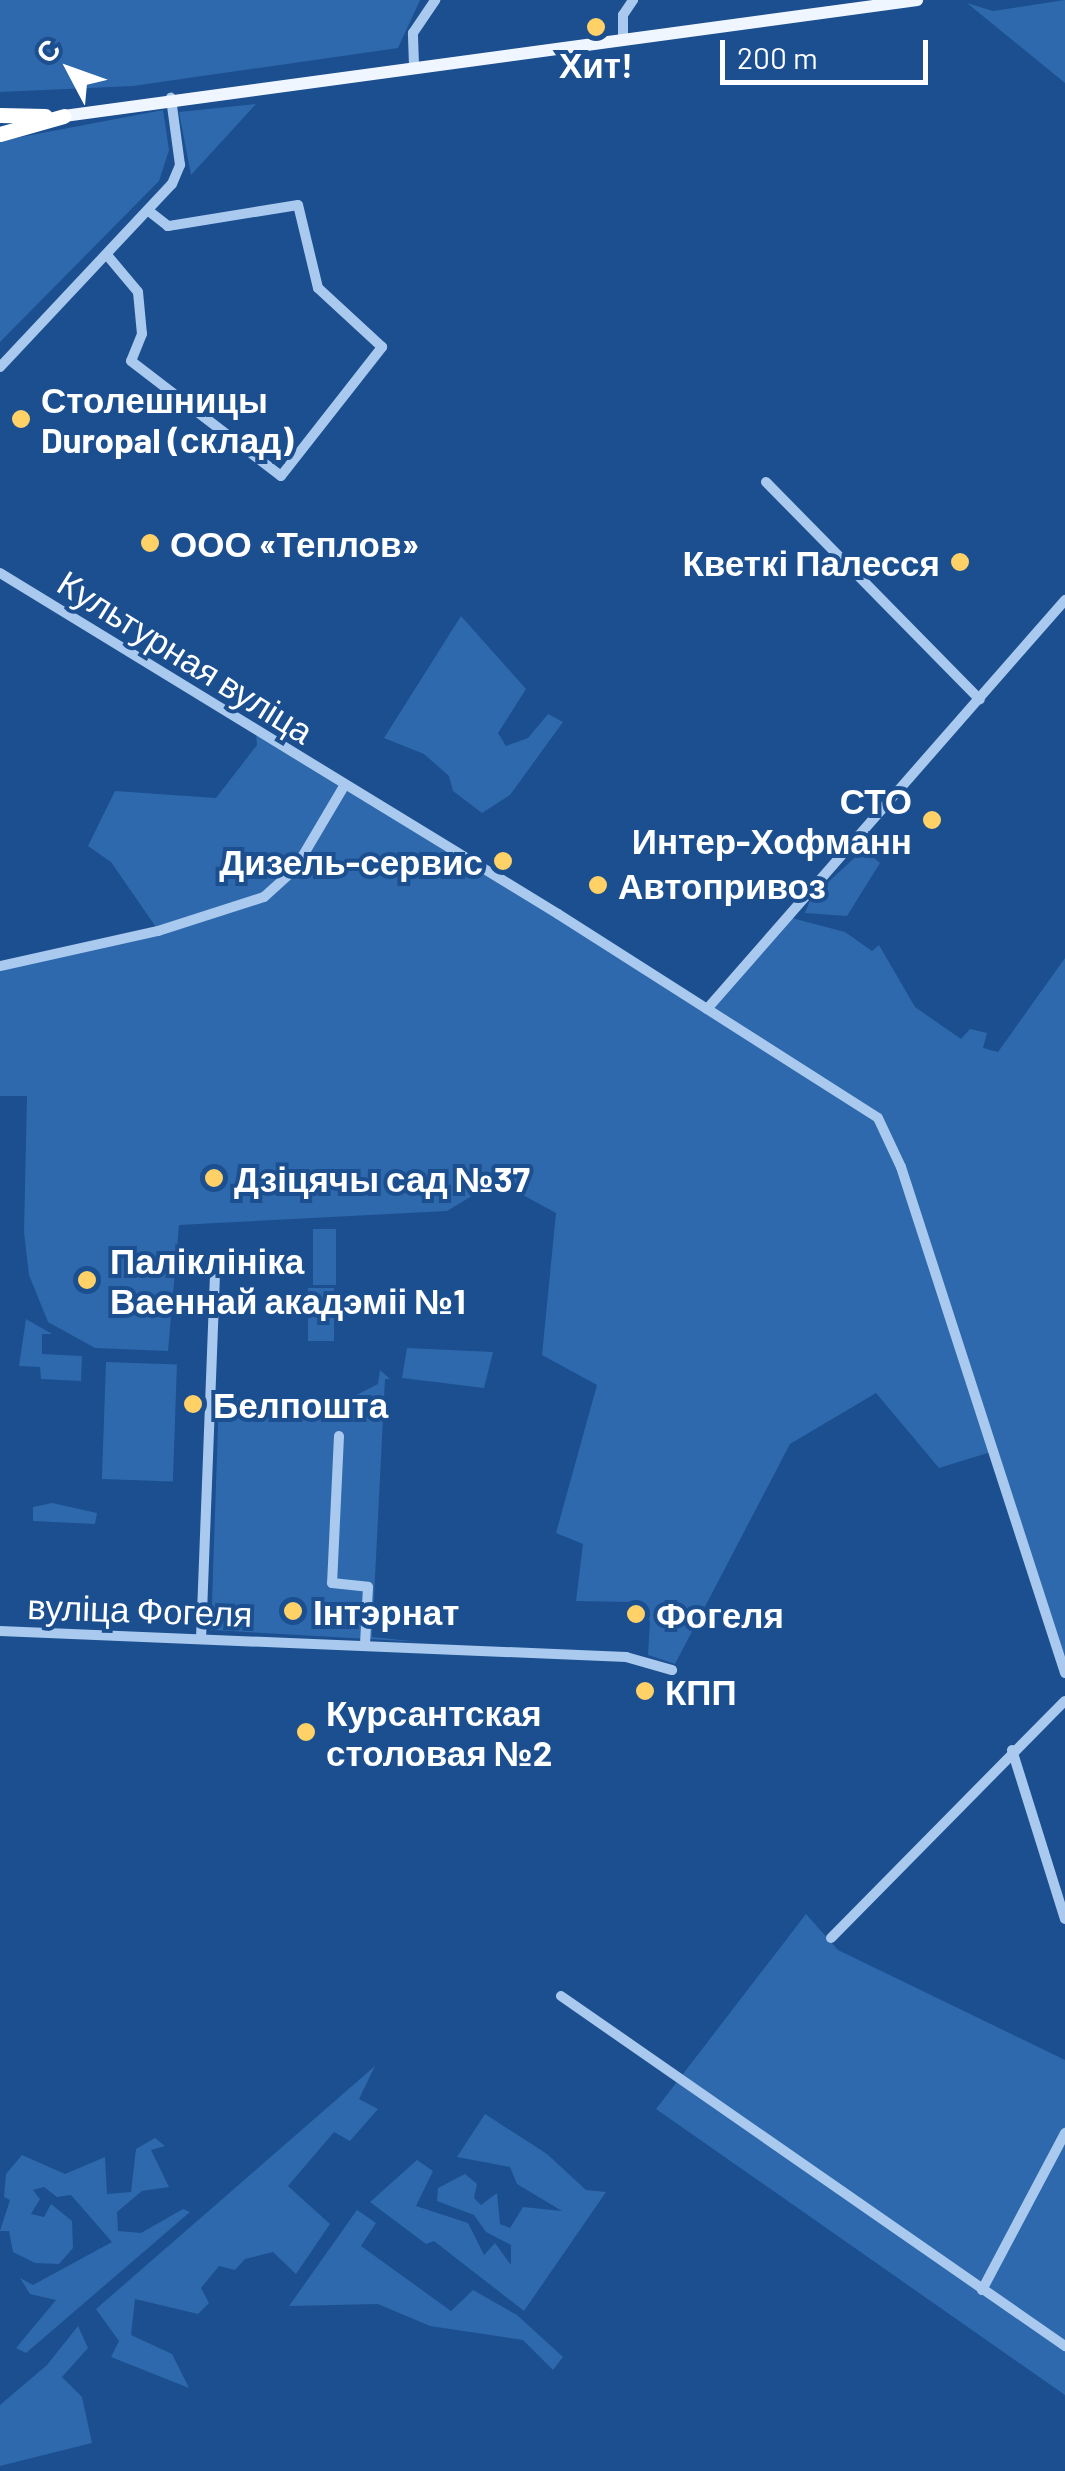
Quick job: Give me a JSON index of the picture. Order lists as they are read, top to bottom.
{
  "streets": {
    "street": ["Культурная вуліца", "вуліца Фогеля"]
  },
  "places": [
    "Хит!",
    "Столешницы Duropal (склад)",
    "ООО «Теплов»",
    "Кветкі Палесся",
    "СТО Интер-Хофманн",
    "Дизель-сервис",
    "Автопривоз",
    "Дзіцячы сад №37",
    "Паліклініка Ваеннай акадэміі №1",
    "Белпошта",
    "Інтэрнат",
    "Фогеля",
    "КПП",
    "Курсантская столовая №2"
  ],
  "scale_bar": "200 m",
  "north": "top left"
}
